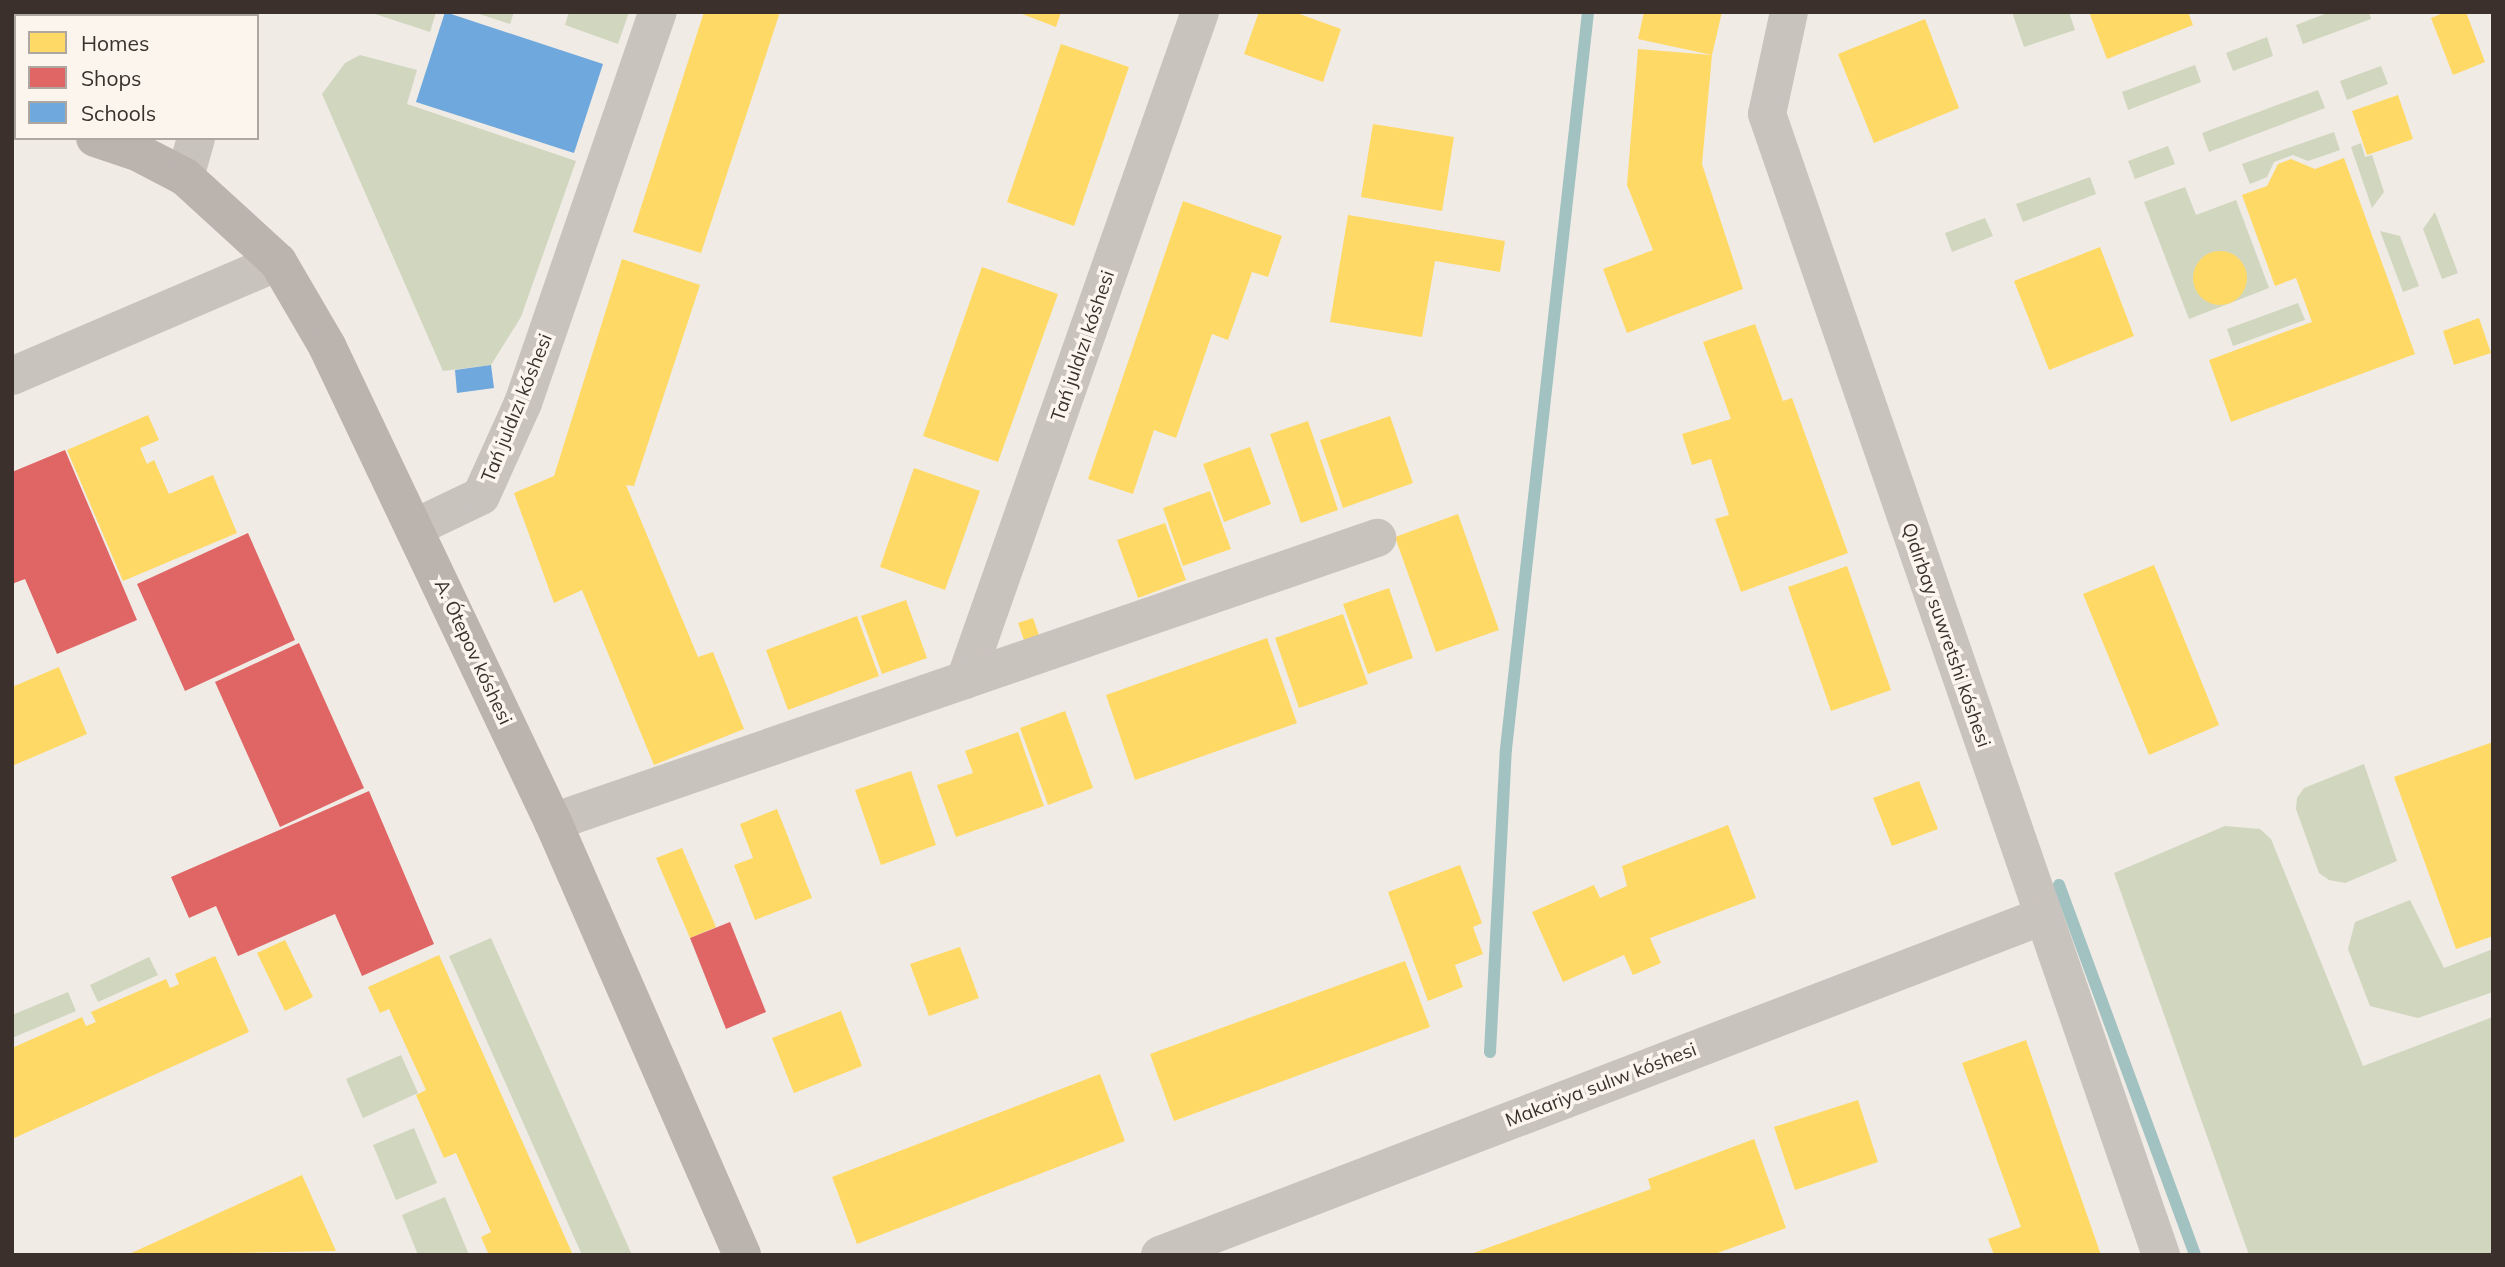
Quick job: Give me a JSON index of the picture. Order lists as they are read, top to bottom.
{
  "streets": {
    "main road": ["A. Ótepov kóshesi"],
    "street": ["Tań juldızı kóshesi", "Qıdırbay suwretshi kóshesi", "Makariya sulıw kóshesi"]
  },
  "crossings": [
    ["Tań juldızı kóshesi", "A. Ótepov kóshesi"],
    ["Qıdırbay suwretshi kóshesi", "Makariya sulıw kóshesi"]
  ],
  "legend": ["Homes", "Shops", "Schools"]
}
